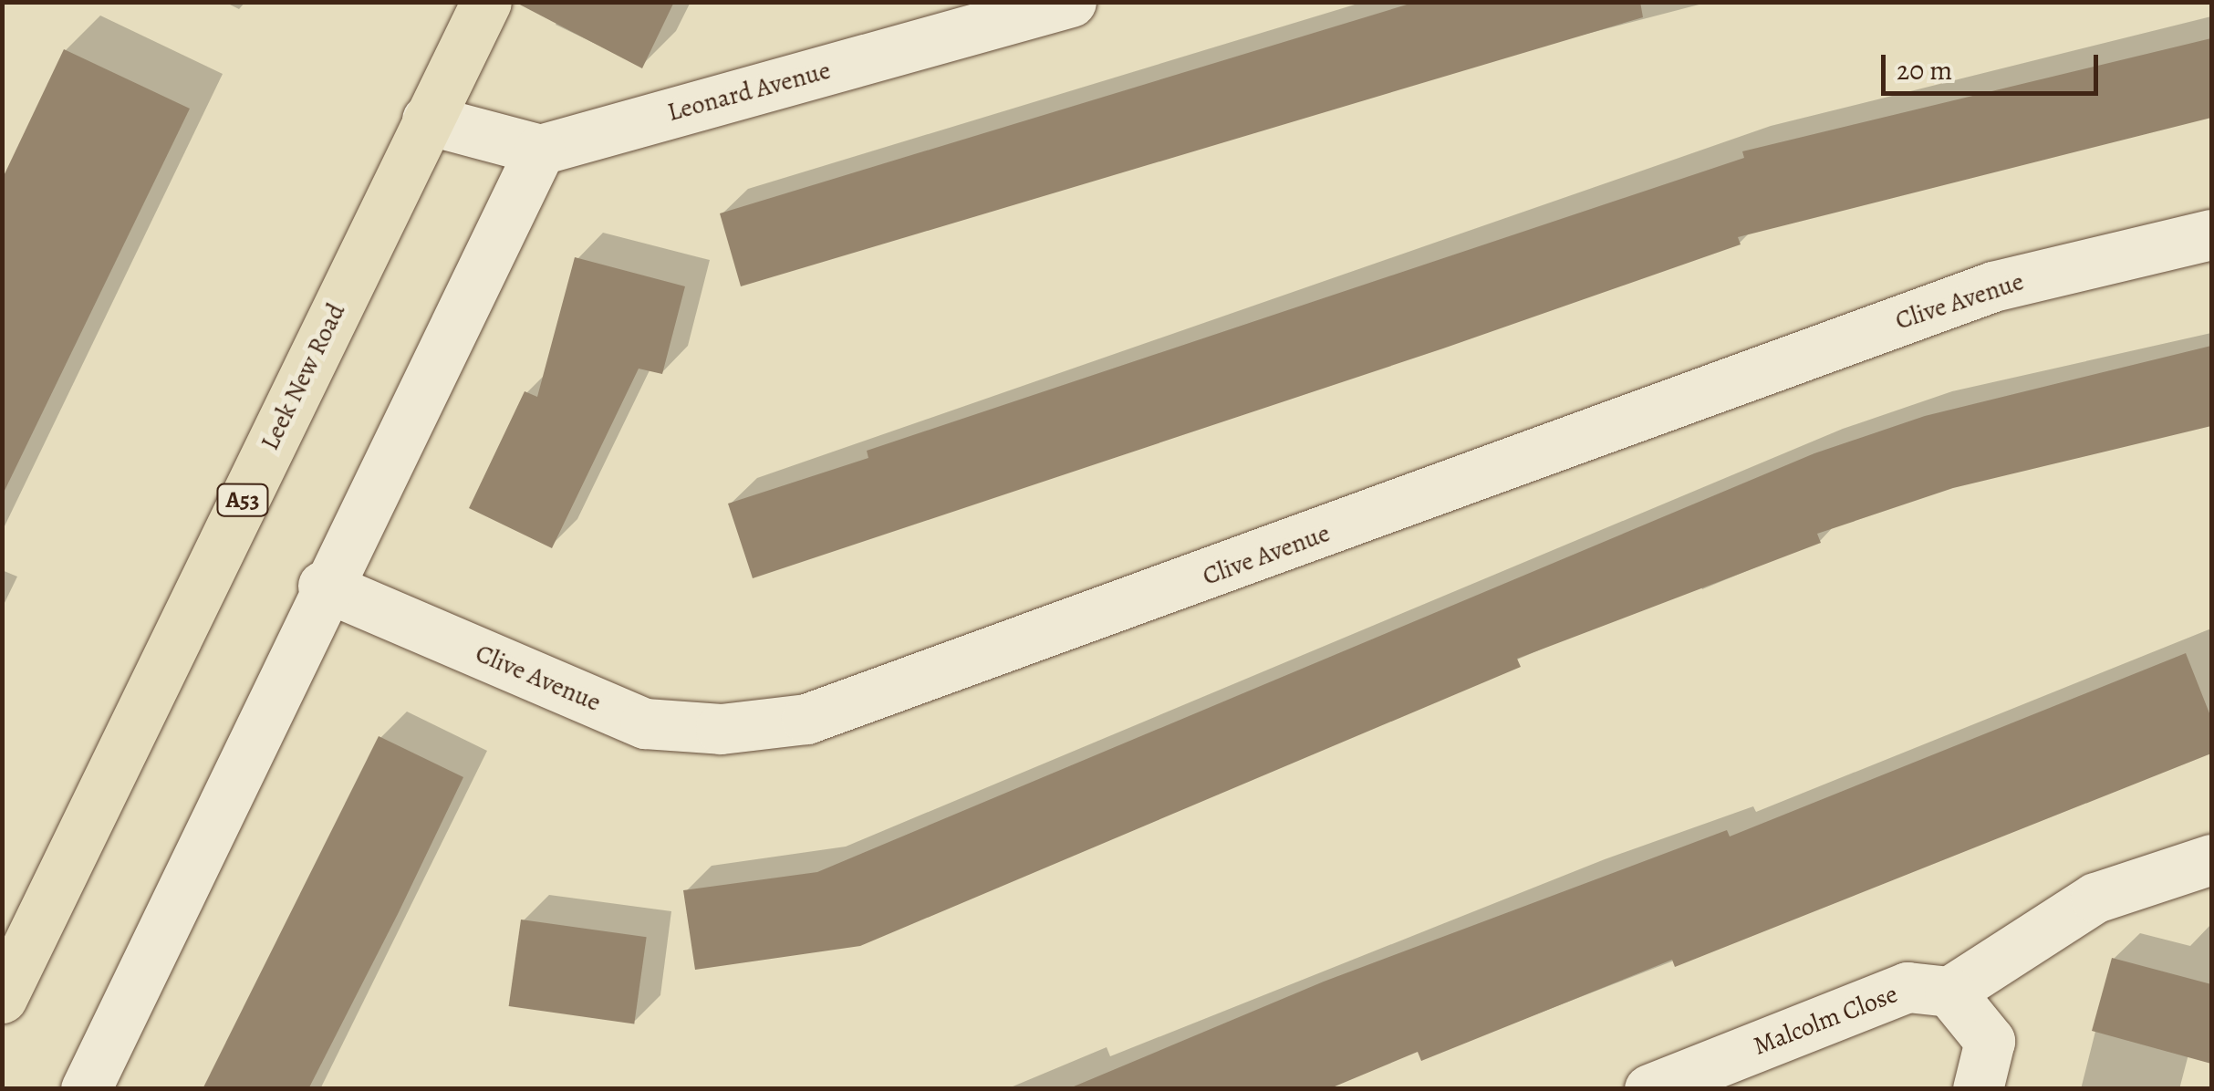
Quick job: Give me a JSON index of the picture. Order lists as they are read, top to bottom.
{
  "streets": {
    "highway": ["Leek New Road", "A53"],
    "street": ["Leonard Avenue", "Clive Avenue", "Malcolm Close"]
  },
  "scale_bar": "20 m"
}
